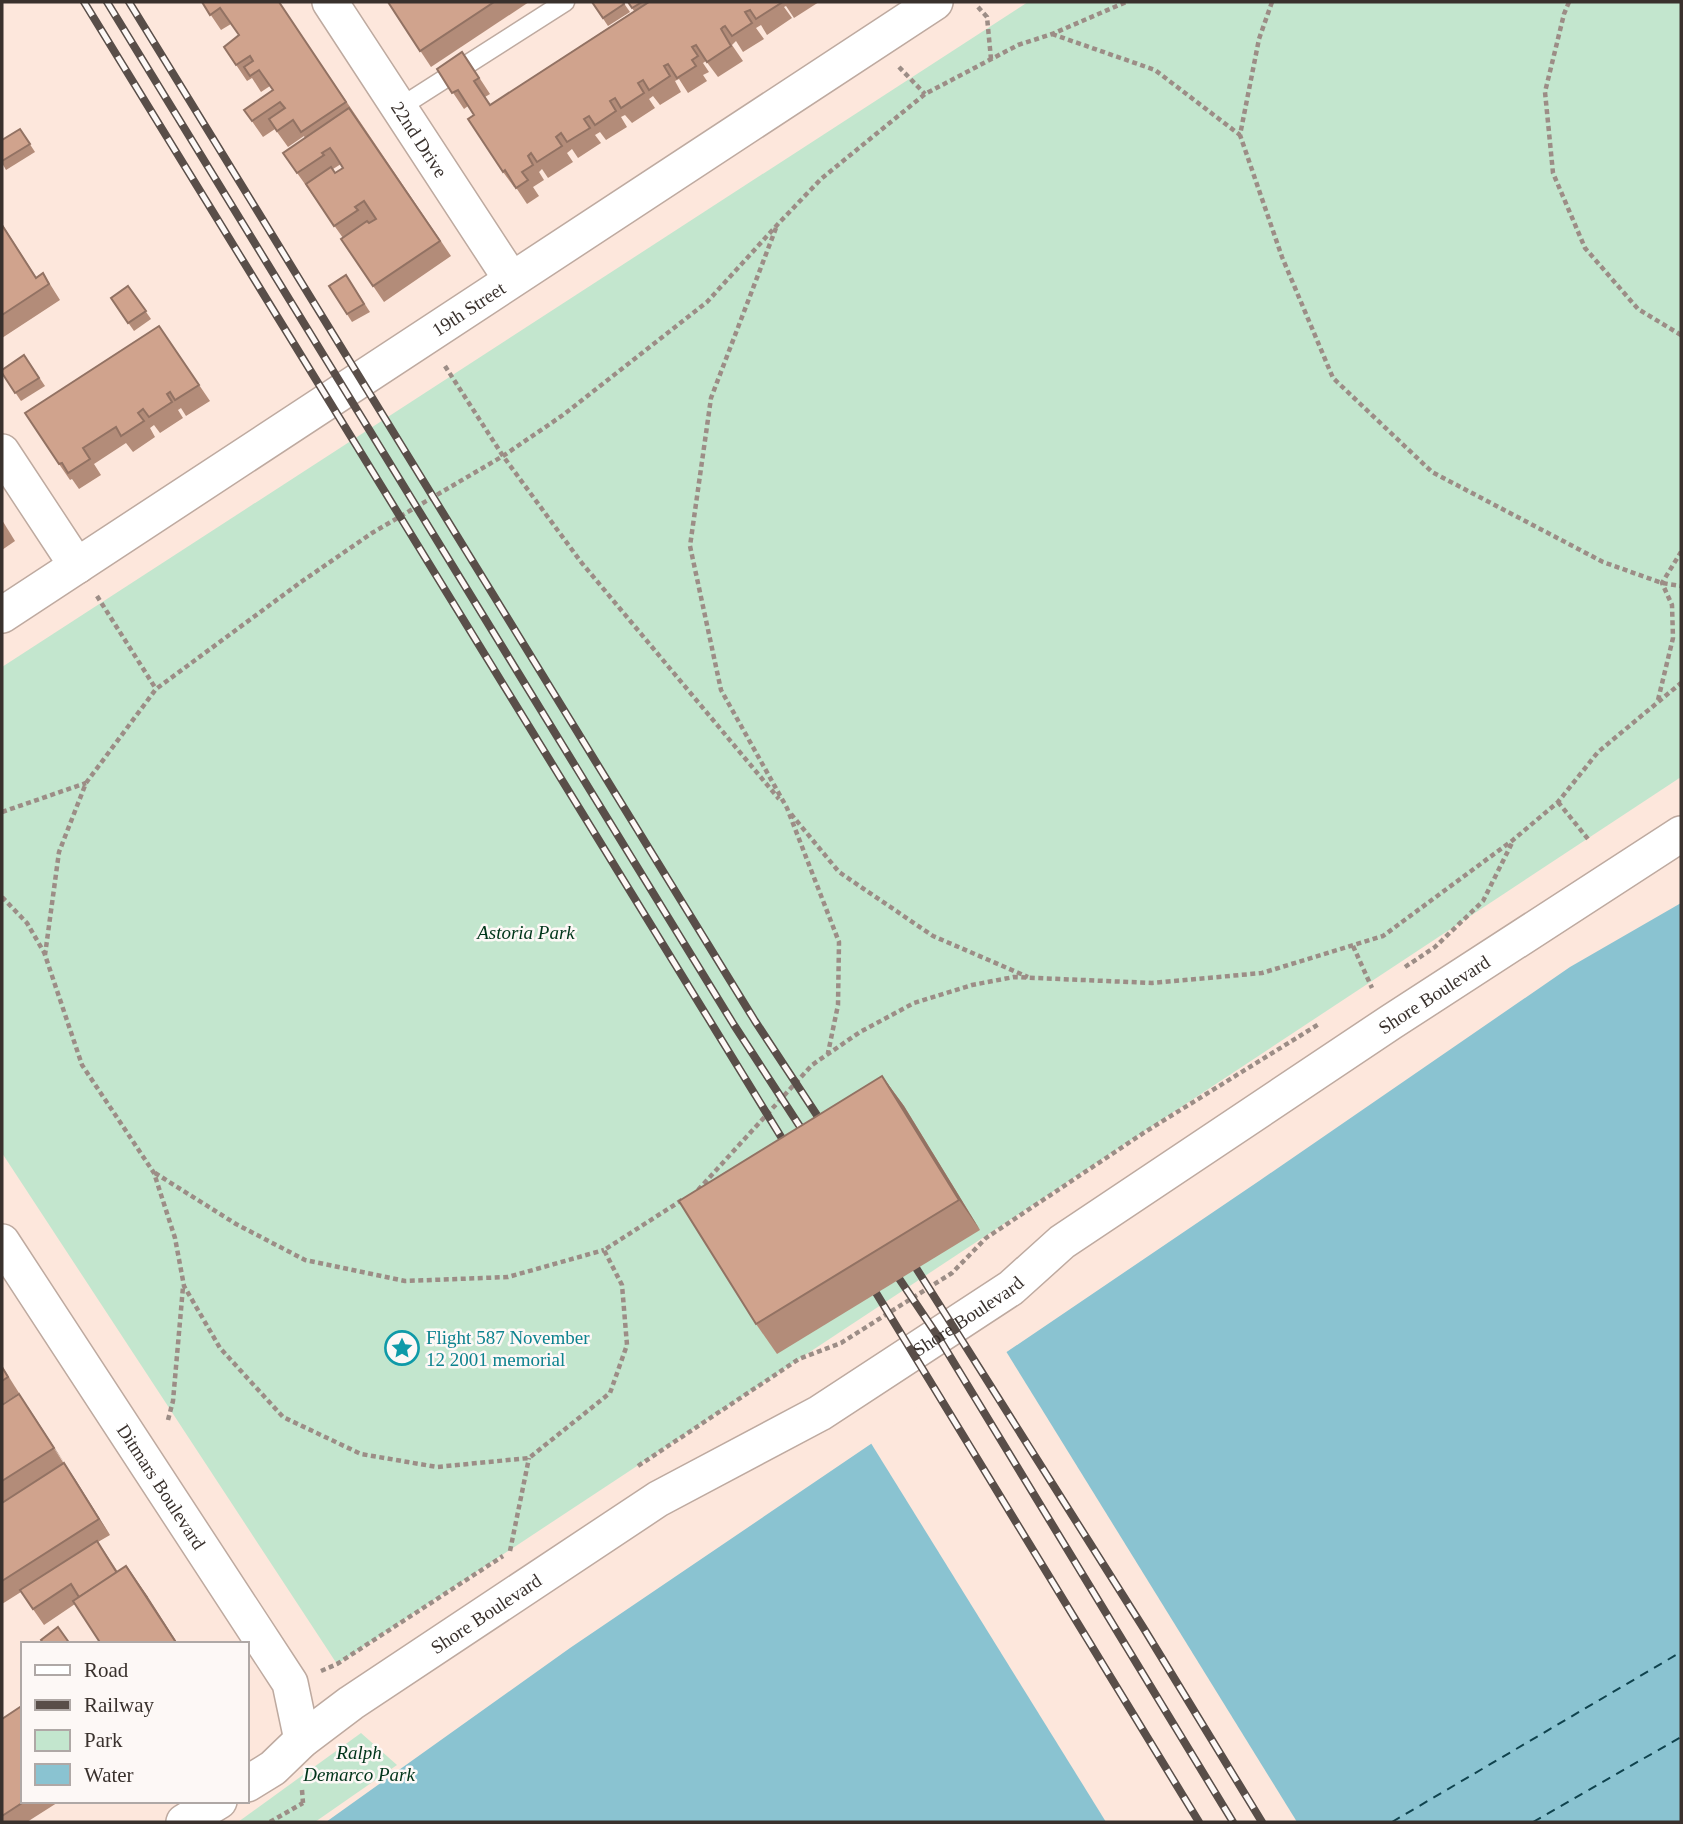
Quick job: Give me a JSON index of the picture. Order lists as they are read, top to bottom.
{
  "streets": {
    "street": [
      "22nd Drive",
      "19th Street",
      "Shore Boulevard",
      "Ditmars Boulevard"
    ]
  },
  "crossings": [
    ["22nd Drive", "19th Street"],
    ["Shore Boulevard", "Ditmars Boulevard"]
  ],
  "parks": ["Astoria Park", "Ralph Demarco Park"],
  "places": {
    "place": ["Flight 587 November 12 2001 memorial"]
  },
  "legend": [
    "Road",
    "Railway",
    "Park",
    "Water"
  ]
}
